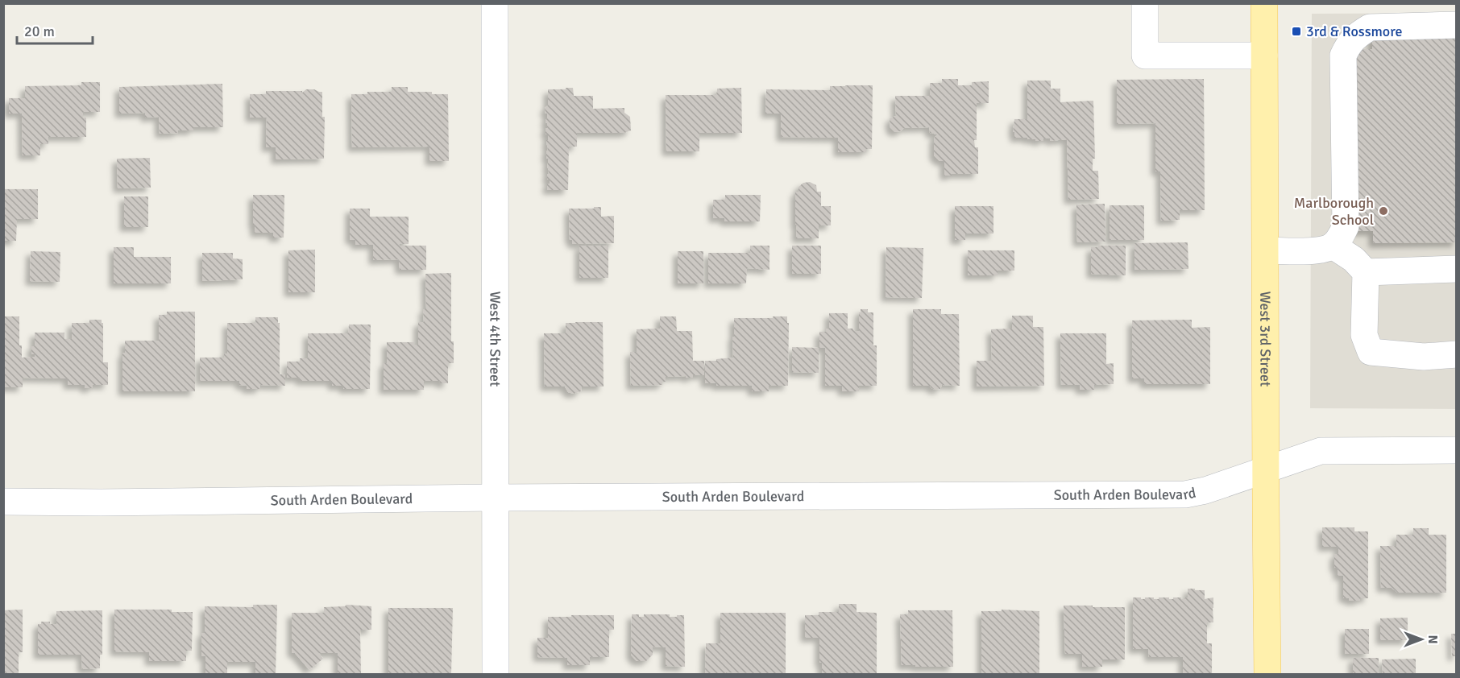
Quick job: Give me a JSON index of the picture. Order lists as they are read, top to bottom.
{
  "streets": {
    "main road": ["West 3rd Street"],
    "street": ["West 4th Street", "South Arden Boulevard"]
  },
  "crossings": [
    ["West 4th Street", "South Arden Boulevard"],
    ["West 3rd Street", "South Arden Boulevard"]
  ],
  "places": {
    "transit": ["3rd & Rossmore"],
    "other": ["Marlborough School"]
  },
  "scale_bar": "20 m",
  "north": "right"
}
